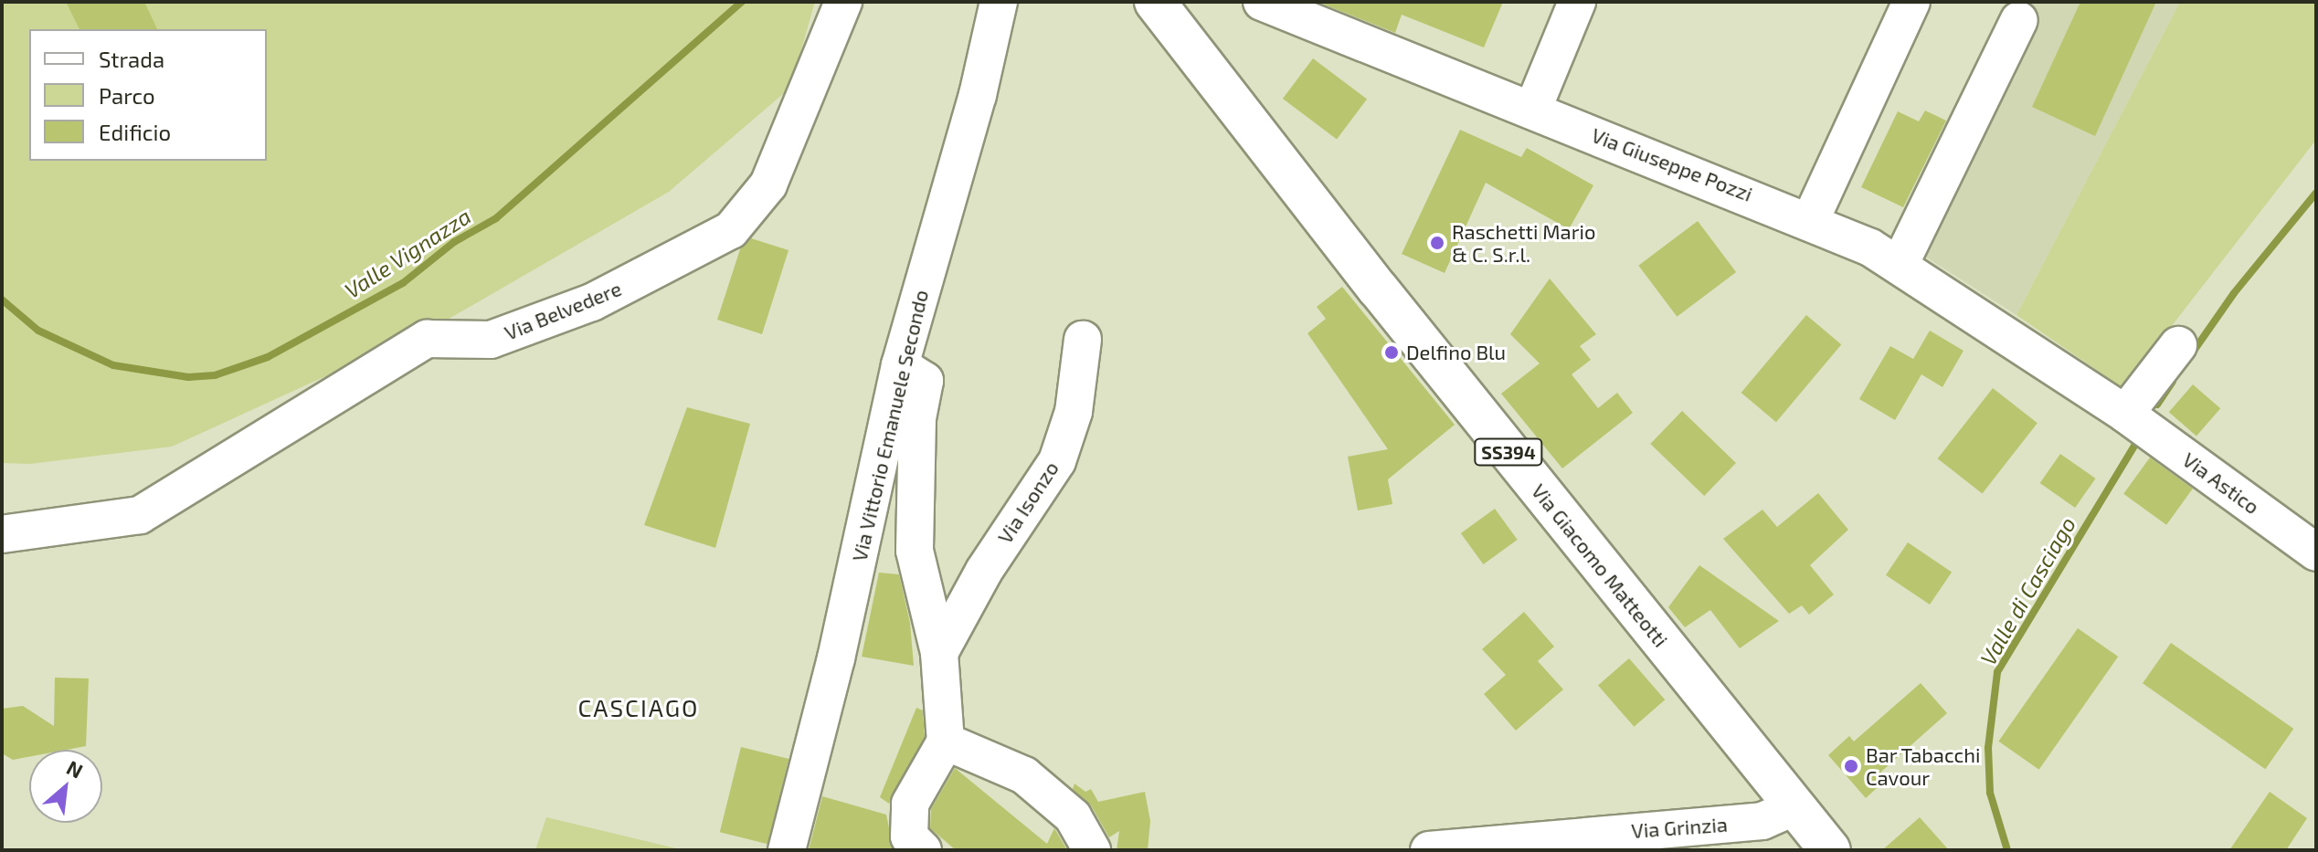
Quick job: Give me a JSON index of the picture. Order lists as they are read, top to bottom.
{
  "streets": {
    "main road": ["SS394", "Via Giacomo Matteotti"],
    "street": [
      "Via Giuseppe Pozzi",
      "Via Belvedere",
      "Via Vittorio Emanuele Secondo",
      "Via Astico",
      "Via Isonzo",
      "Via Grinzia"
    ]
  },
  "crossings": [
    ["Via Giuseppe Pozzi", "Via Astico"],
    ["Via Giacomo Matteotti", "Via Grinzia"]
  ],
  "districts": ["CASCIAGO"],
  "water": ["Valle Vignazza", "Valle di Casciago"],
  "places": ["Raschetti Mario & C. S.r.l.", "Delfino Blu", "Bar Tabacchi Cavour"],
  "legend": ["Strada", "Parco", "Edificio"],
  "north": "top right"
}
